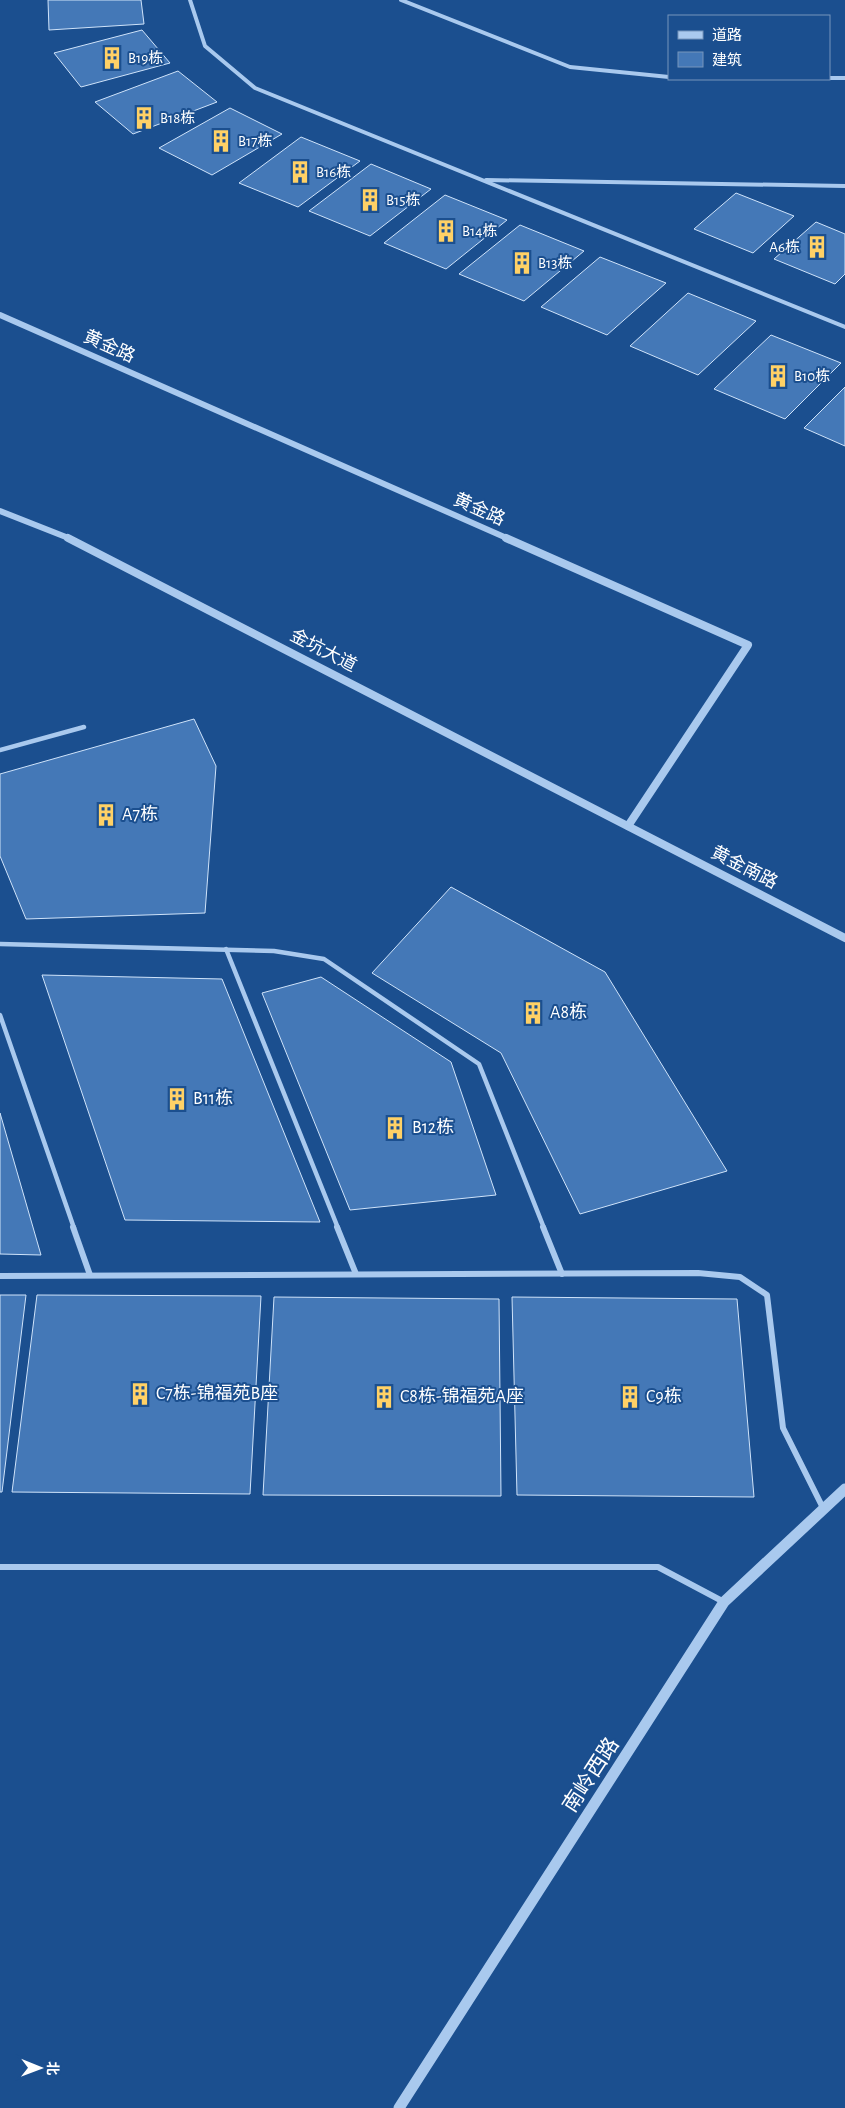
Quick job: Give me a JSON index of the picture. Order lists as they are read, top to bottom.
{
  "streets": {
    "street": [
      "黄金路",
      "金坑大道",
      "黄金南路",
      "南岭西路"
    ]
  },
  "crossings": [
    ["黄金路", "金坑大道"],
    ["黄金路", "黄金南路"],
    ["金坑大道", "黄金南路"]
  ],
  "places": {
    "building": [
      "B19栋",
      "B18栋",
      "B17栋",
      "B16栋",
      "B15栋",
      "B14栋",
      "A6栋",
      "B13栋",
      "B10栋",
      "A7栋",
      "A8栋",
      "B11栋",
      "B12栋",
      "C7栋-锦福苑B座",
      "C8栋-锦福苑A座",
      "C9栋"
    ]
  },
  "legend": ["道路", "建筑"],
  "north": "right"
}
